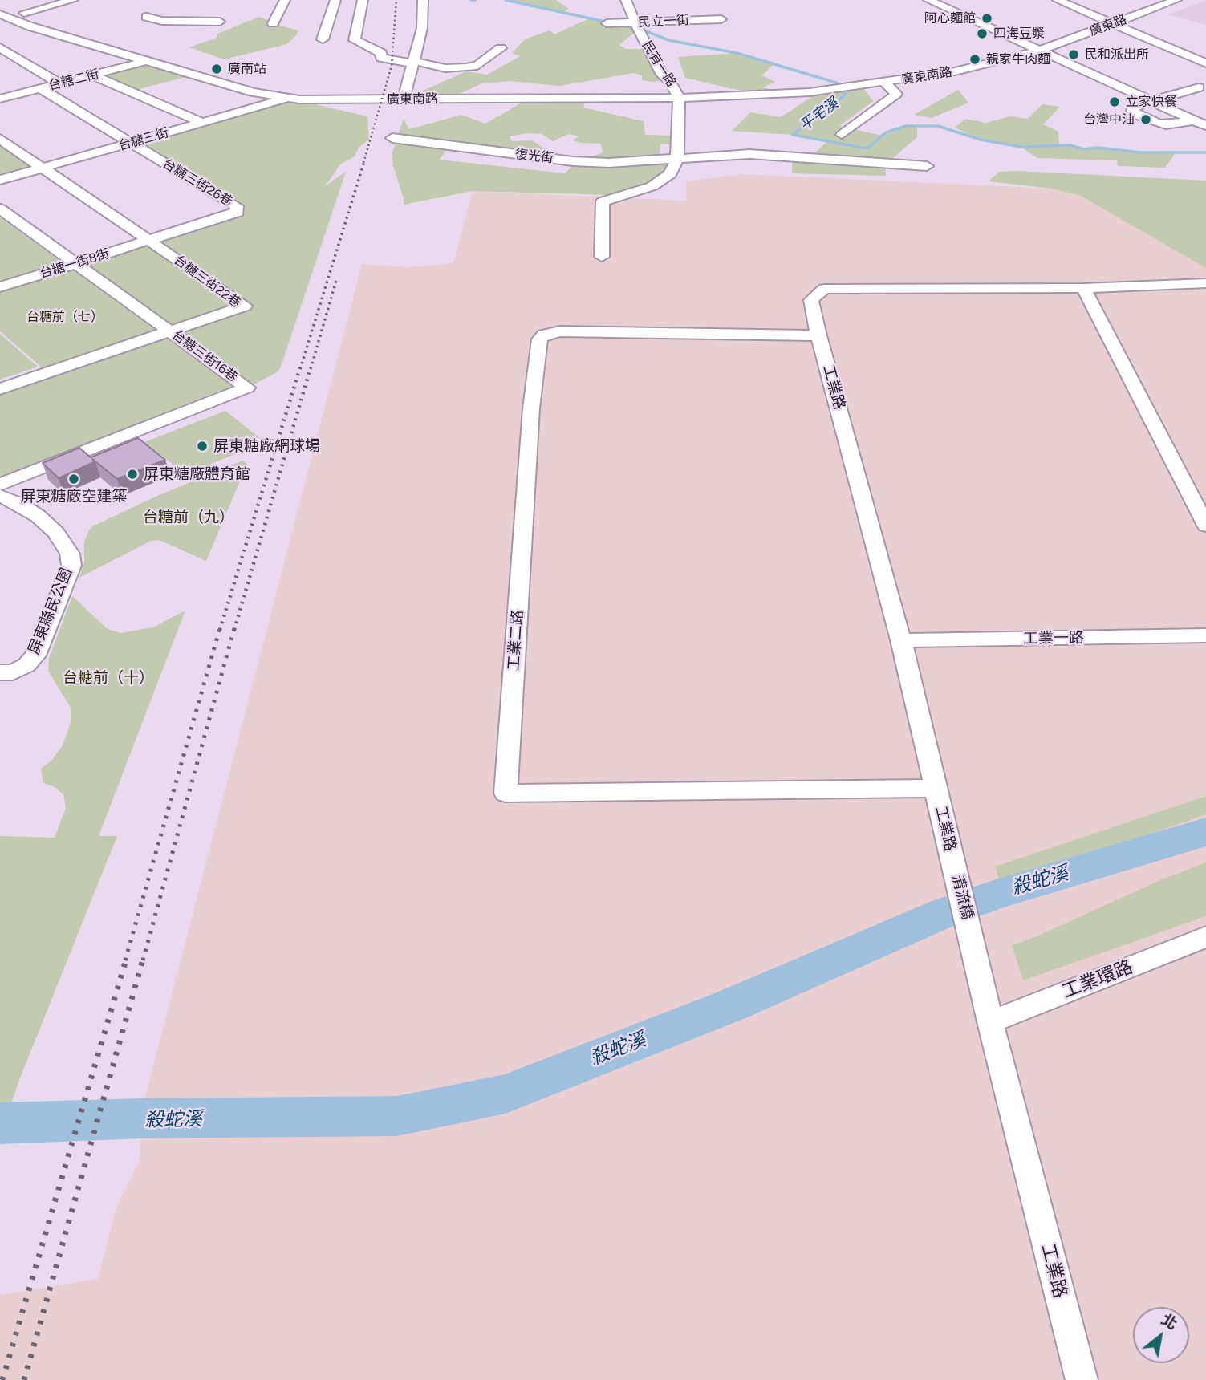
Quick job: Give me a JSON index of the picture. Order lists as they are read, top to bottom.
{
  "streets": {
    "street": [
      "民立一街",
      "廣東路",
      "民有一路",
      "廣東南路",
      "台糖二街",
      "台糖三街",
      "復光街",
      "台糖三街26巷",
      "台糖一街8街",
      "台糖三街22巷",
      "台糖三街16巷",
      "工業路",
      "屏東縣民公園",
      "工業一路",
      "工業二路",
      "清流橋",
      "工業環路"
    ]
  },
  "crossings": [
    ["民立一街", "民有一路"],
    ["廣東路", "廣東南路"],
    ["民有一路", "廣東南路"],
    ["廣東南路", "台糖二街"],
    ["廣東南路", "台糖三街"],
    ["台糖三街", "台糖三街26巷"],
    ["台糖三街", "台糖三街22巷"],
    ["台糖三街26巷", "台糖一街8街"],
    ["台糖三街26巷", "台糖三街22巷"],
    ["台糖一街8街", "台糖三街22巷"],
    ["台糖一街8街", "台糖三街16巷"],
    ["台糖三街22巷", "台糖三街16巷"],
    ["工業路", "工業一路"],
    ["工業路", "工業二路"],
    ["工業路", "清流橋"],
    ["工業路", "工業環路"]
  ],
  "water": ["平宅溪", "殺蛇溪"],
  "parks": ["台糖前（七）", "台糖前（九）", "台糖前（十）"],
  "places": [
    "阿心麵館",
    "四海豆漿",
    "民和派出所",
    "親家牛肉麵",
    "廣南站",
    "立家快餐",
    "台灣中油",
    "屏東糖廠網球場",
    "屏東糖廠體育館",
    "屏東糖廠空建築"
  ],
  "north": "top right"
}
